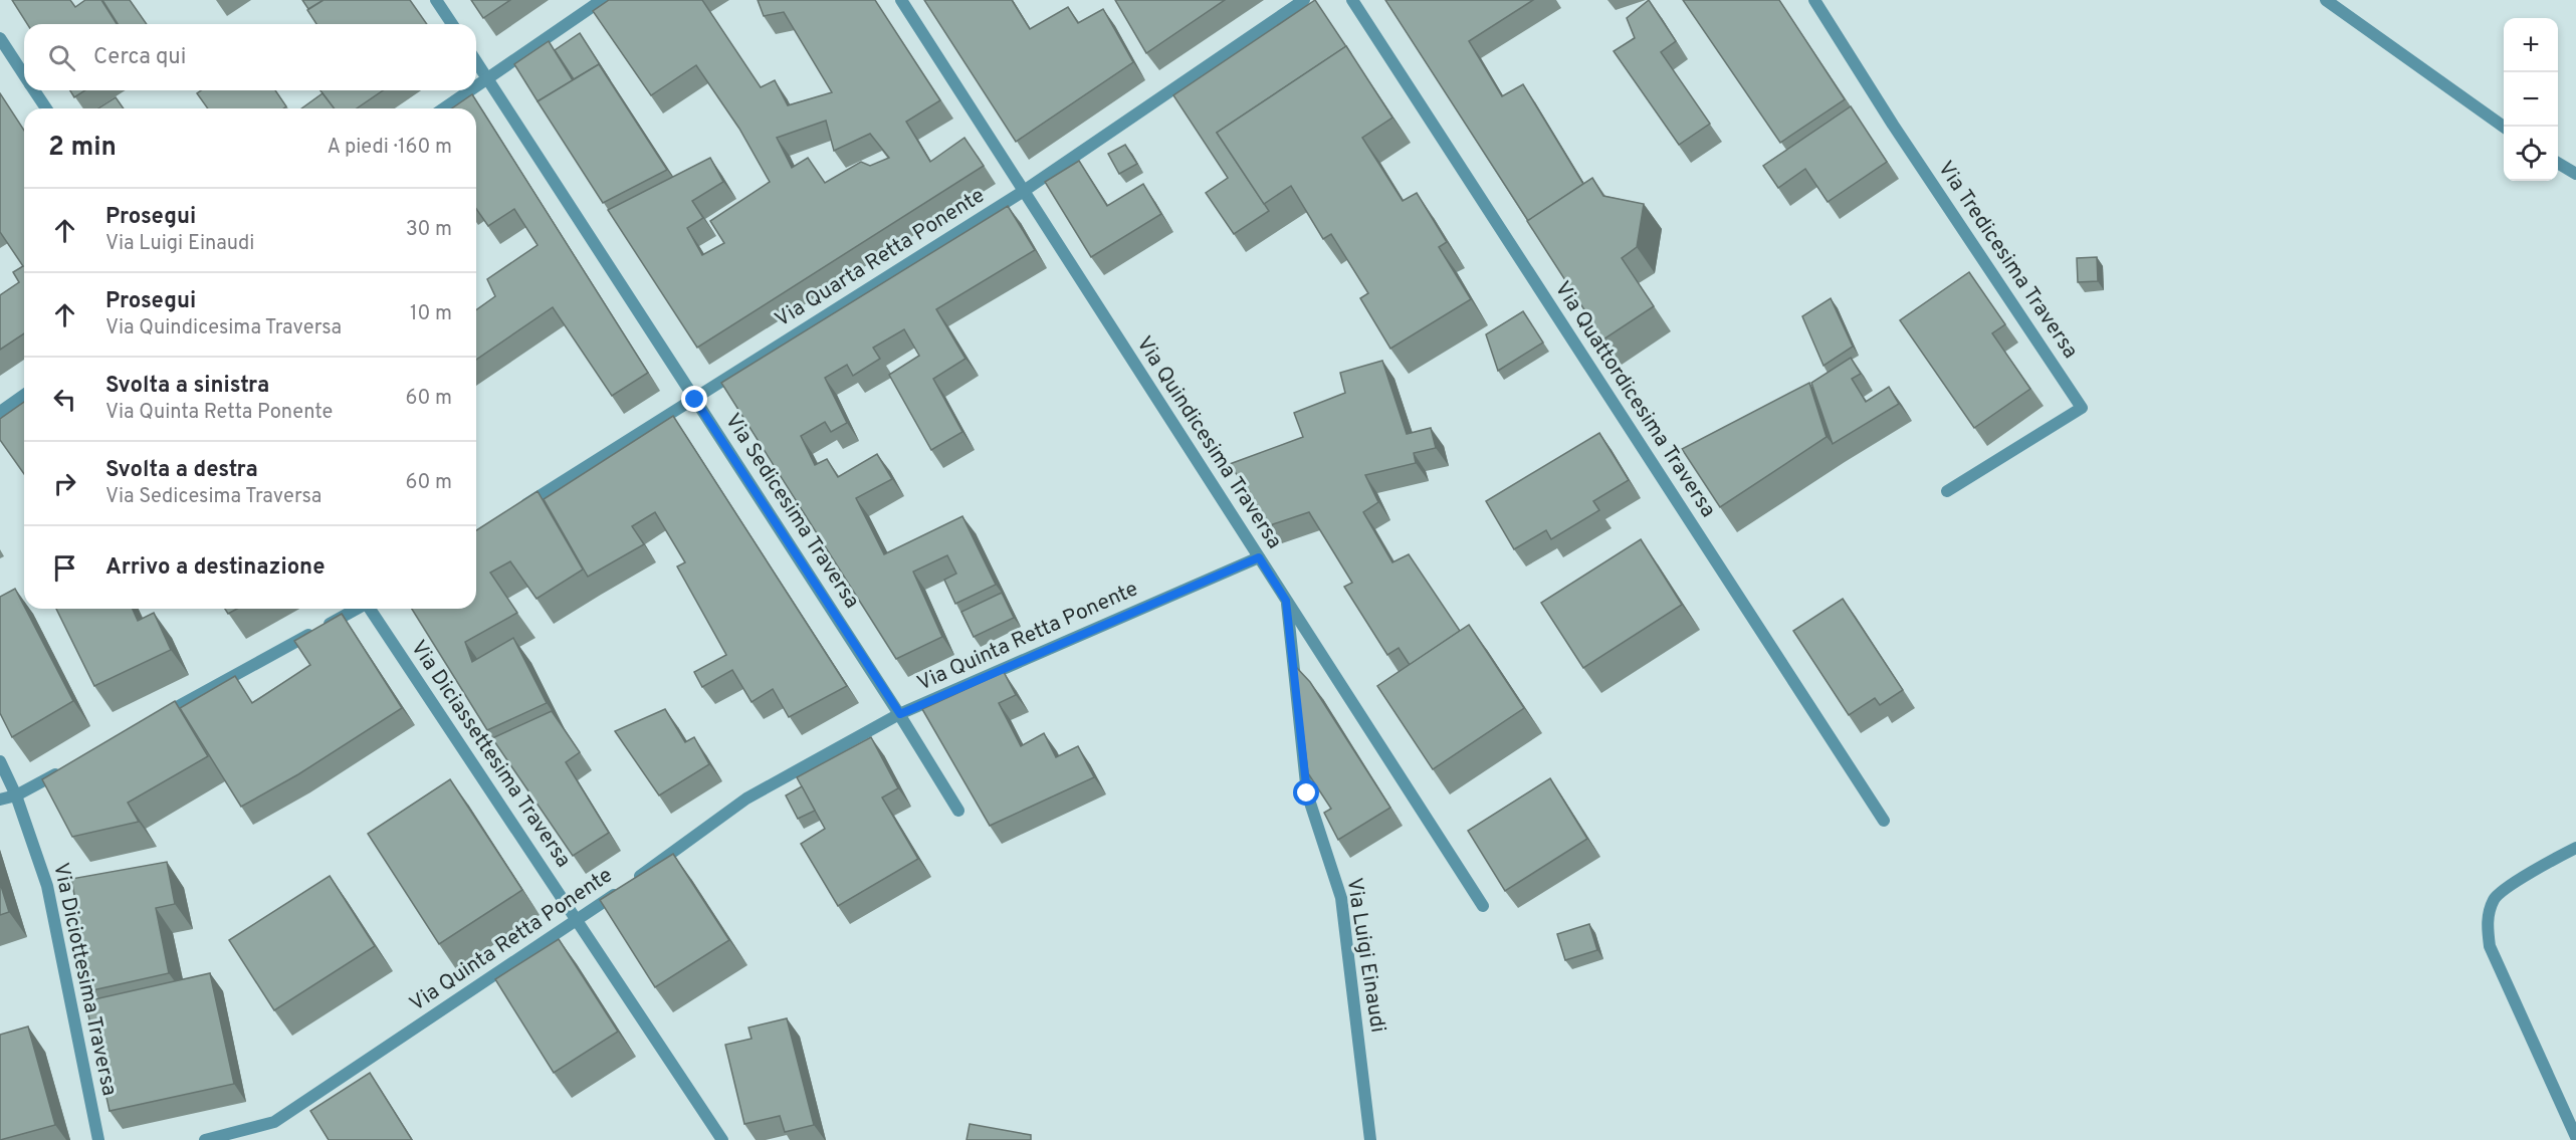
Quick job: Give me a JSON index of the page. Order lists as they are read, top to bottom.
{
  "streets": {
    "street": [
      "Via Quarta Retta Ponente",
      "Via Tredicesima Traversa",
      "Via Quattordicesima Traversa",
      "Via Quindicesima Traversa",
      "Via Sedicesima Traversa",
      "Via Quinta Retta Ponente",
      "Via Diciassettesima Traversa",
      "Via Luigi Einaudi",
      "Via Diciottesima Traversa"
    ]
  },
  "crossings": [
    ["Via Quarta Retta Ponente", "Via Quindicesima Traversa"],
    ["Via Quarta Retta Ponente", "Via Sedicesima Traversa"],
    ["Via Quindicesima Traversa", "Via Quinta Retta Ponente"],
    ["Via Quindicesima Traversa", "Via Luigi Einaudi"],
    ["Via Sedicesima Traversa", "Via Quinta Retta Ponente"],
    ["Via Quinta Retta Ponente", "Via Diciassettesima Traversa"]
  ],
  "page": {
    "map_buttons": ["+", "−"],
    "search": "Cerca qui",
    "heading": ["2 min", "A piedi · 160 m"],
    "list": [
      ["Prosegui", "Via Luigi Einaudi", "30 m"],
      ["Prosegui", "Via Quindicesima Traversa", "10 m"],
      ["Svolta a sinistra", "Via Quinta Retta Ponente", "60 m"],
      ["Svolta a destra", "Via Sedicesima Traversa", "60 m"],
      "Arrivo a destinazione"
    ]
  }
}
